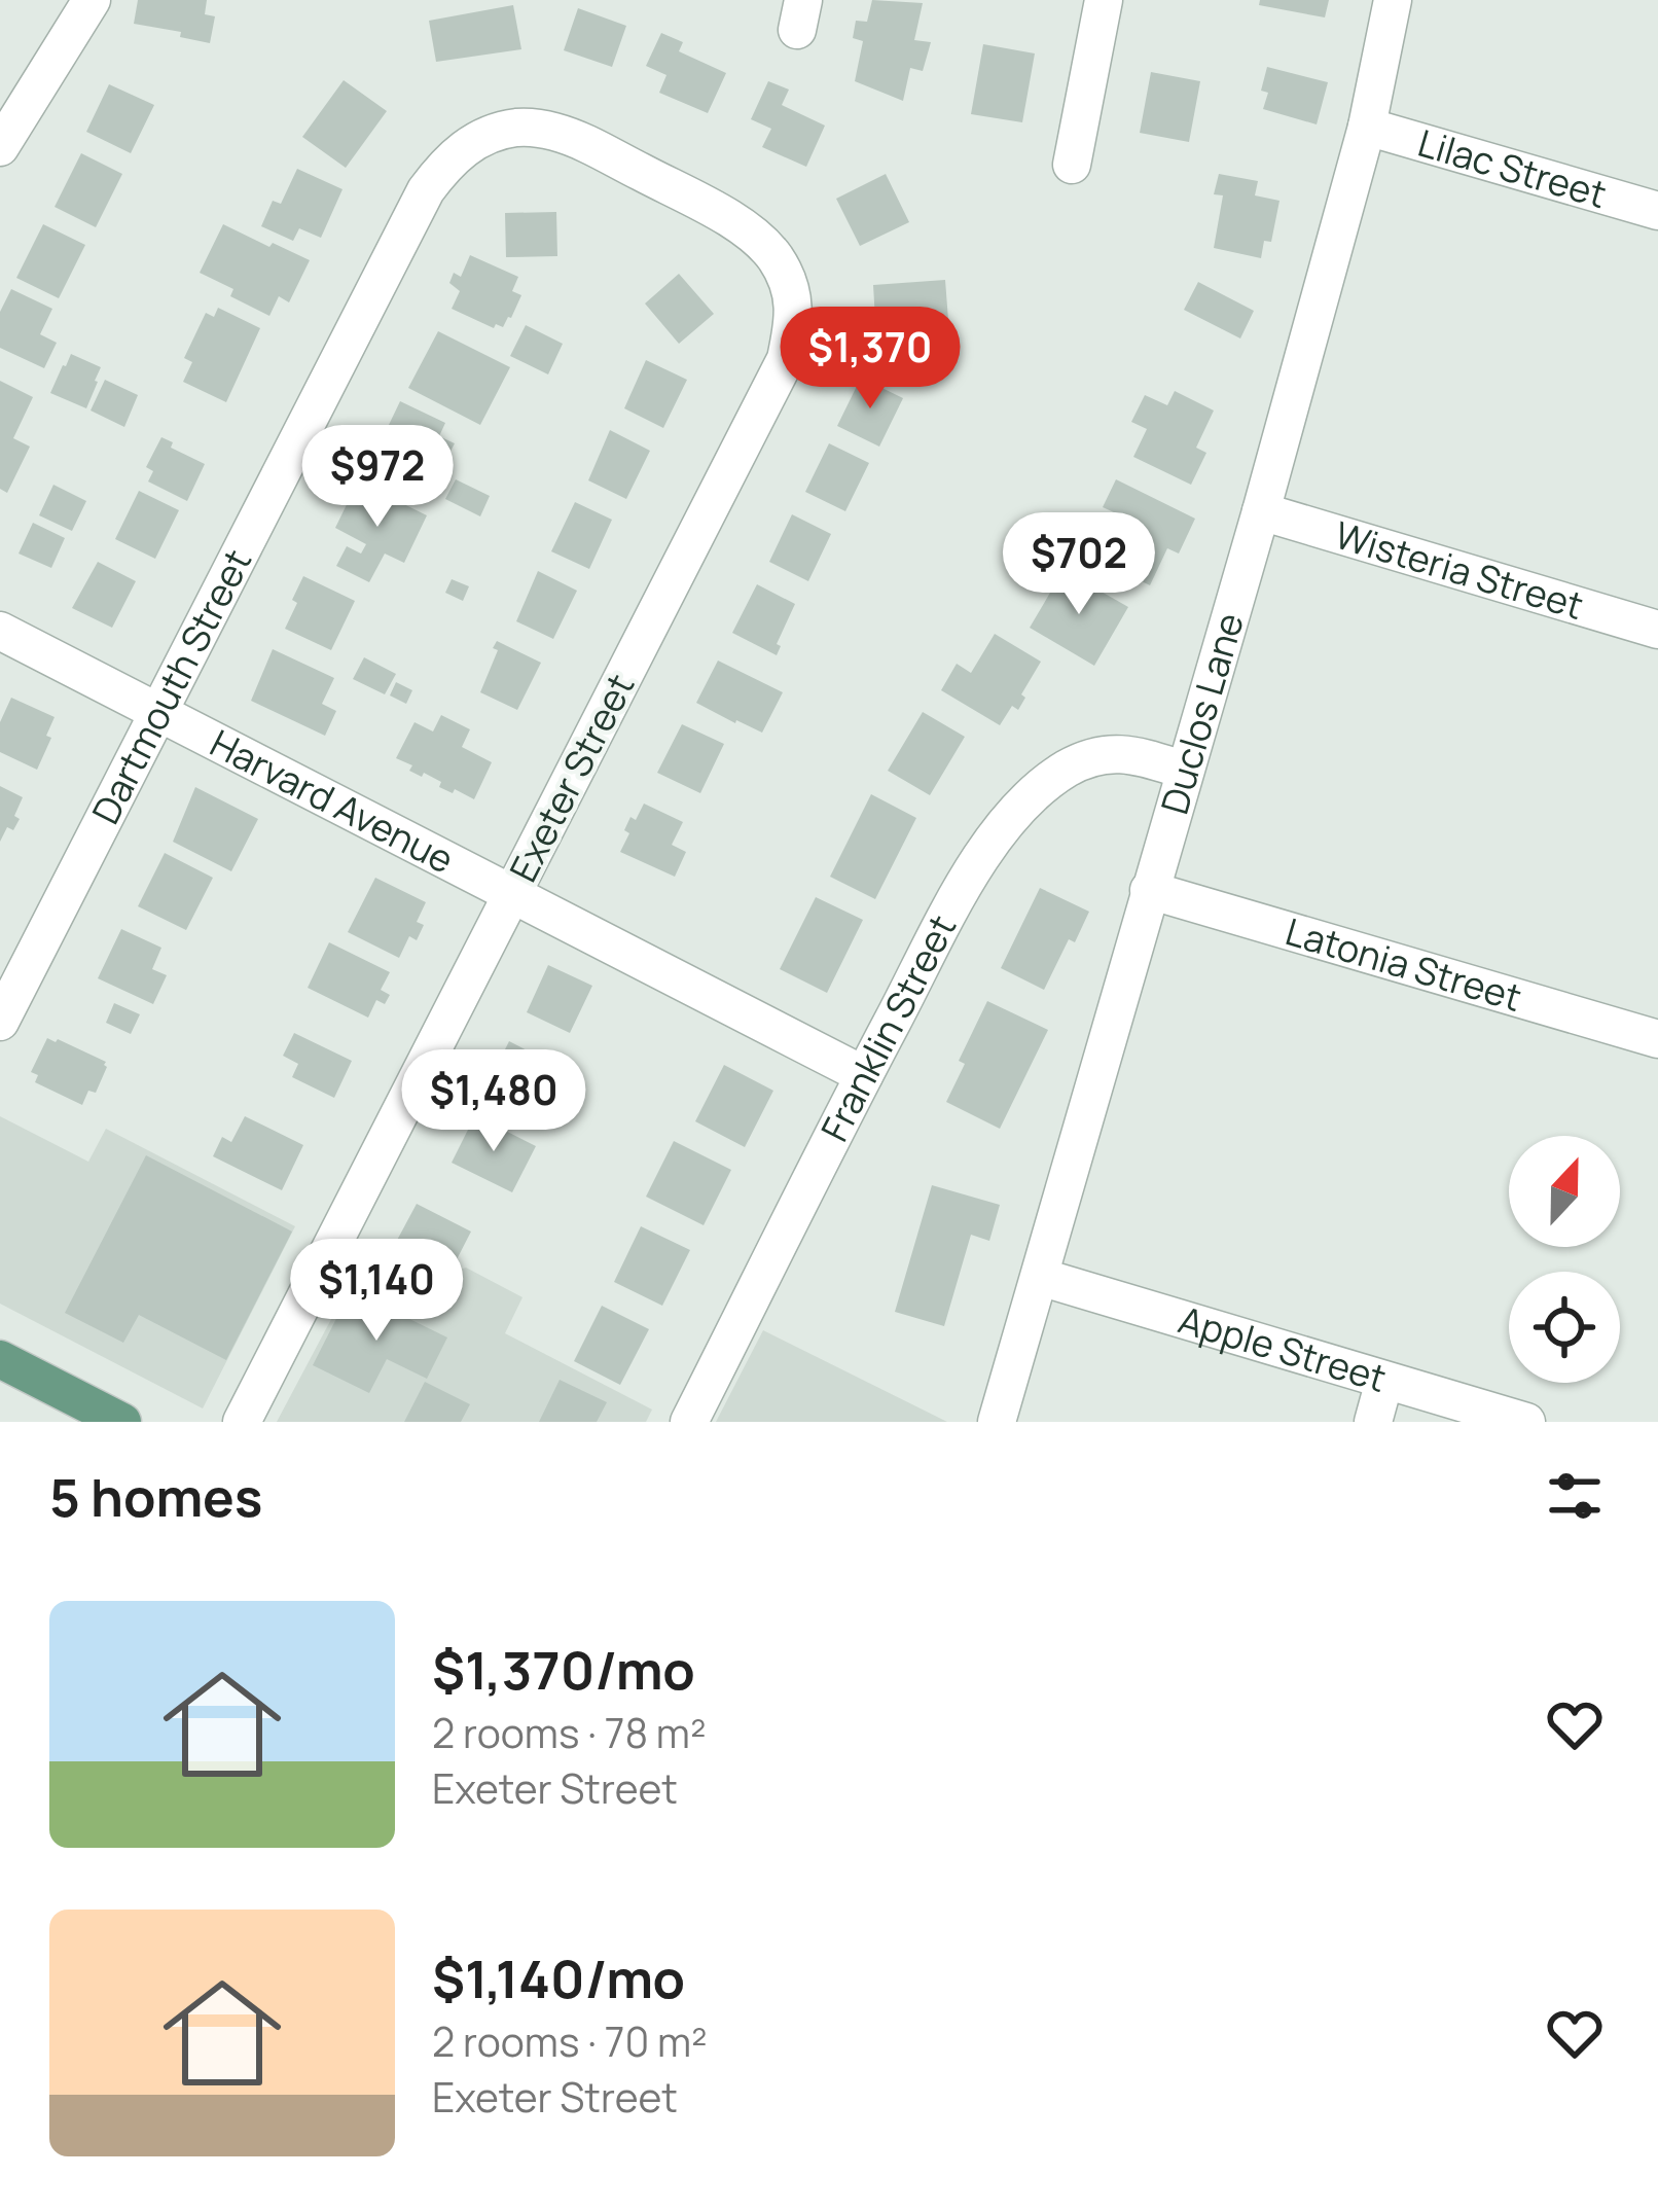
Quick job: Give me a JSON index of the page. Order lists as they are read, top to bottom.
{
  "streets": {
    "street": [
      "Lilac Street",
      "Wisteria Street",
      "Dartmouth Street",
      "Duclos Lane",
      "Exeter Street",
      "Harvard Avenue",
      "Latonia Street",
      "Franklin Street",
      "Apple Street"
    ]
  },
  "crossings": [
    ["Lilac Street", "Duclos Lane"],
    ["Wisteria Street", "Duclos Lane"],
    ["Dartmouth Street", "Exeter Street"],
    ["Dartmouth Street", "Harvard Avenue"],
    ["Duclos Lane", "Latonia Street"],
    ["Duclos Lane", "Franklin Street"],
    ["Duclos Lane", "Apple Street"],
    ["Exeter Street", "Harvard Avenue"],
    ["Harvard Avenue", "Franklin Street"]
  ],
  "north": "top",
  "page": {
    "price": [
      "$1,370",
      "$972",
      "$702",
      "$1,480",
      "$1,140"
    ],
    "heading": "5 homes",
    "list": [
      {
        "name": "$1,370/mo",
        "note": "2 rooms · 78 m² · Exeter Street"
      },
      {
        "name": "$1,140/mo",
        "note": "2 rooms · 70 m² · Exeter Street"
      }
    ]
  }
}
